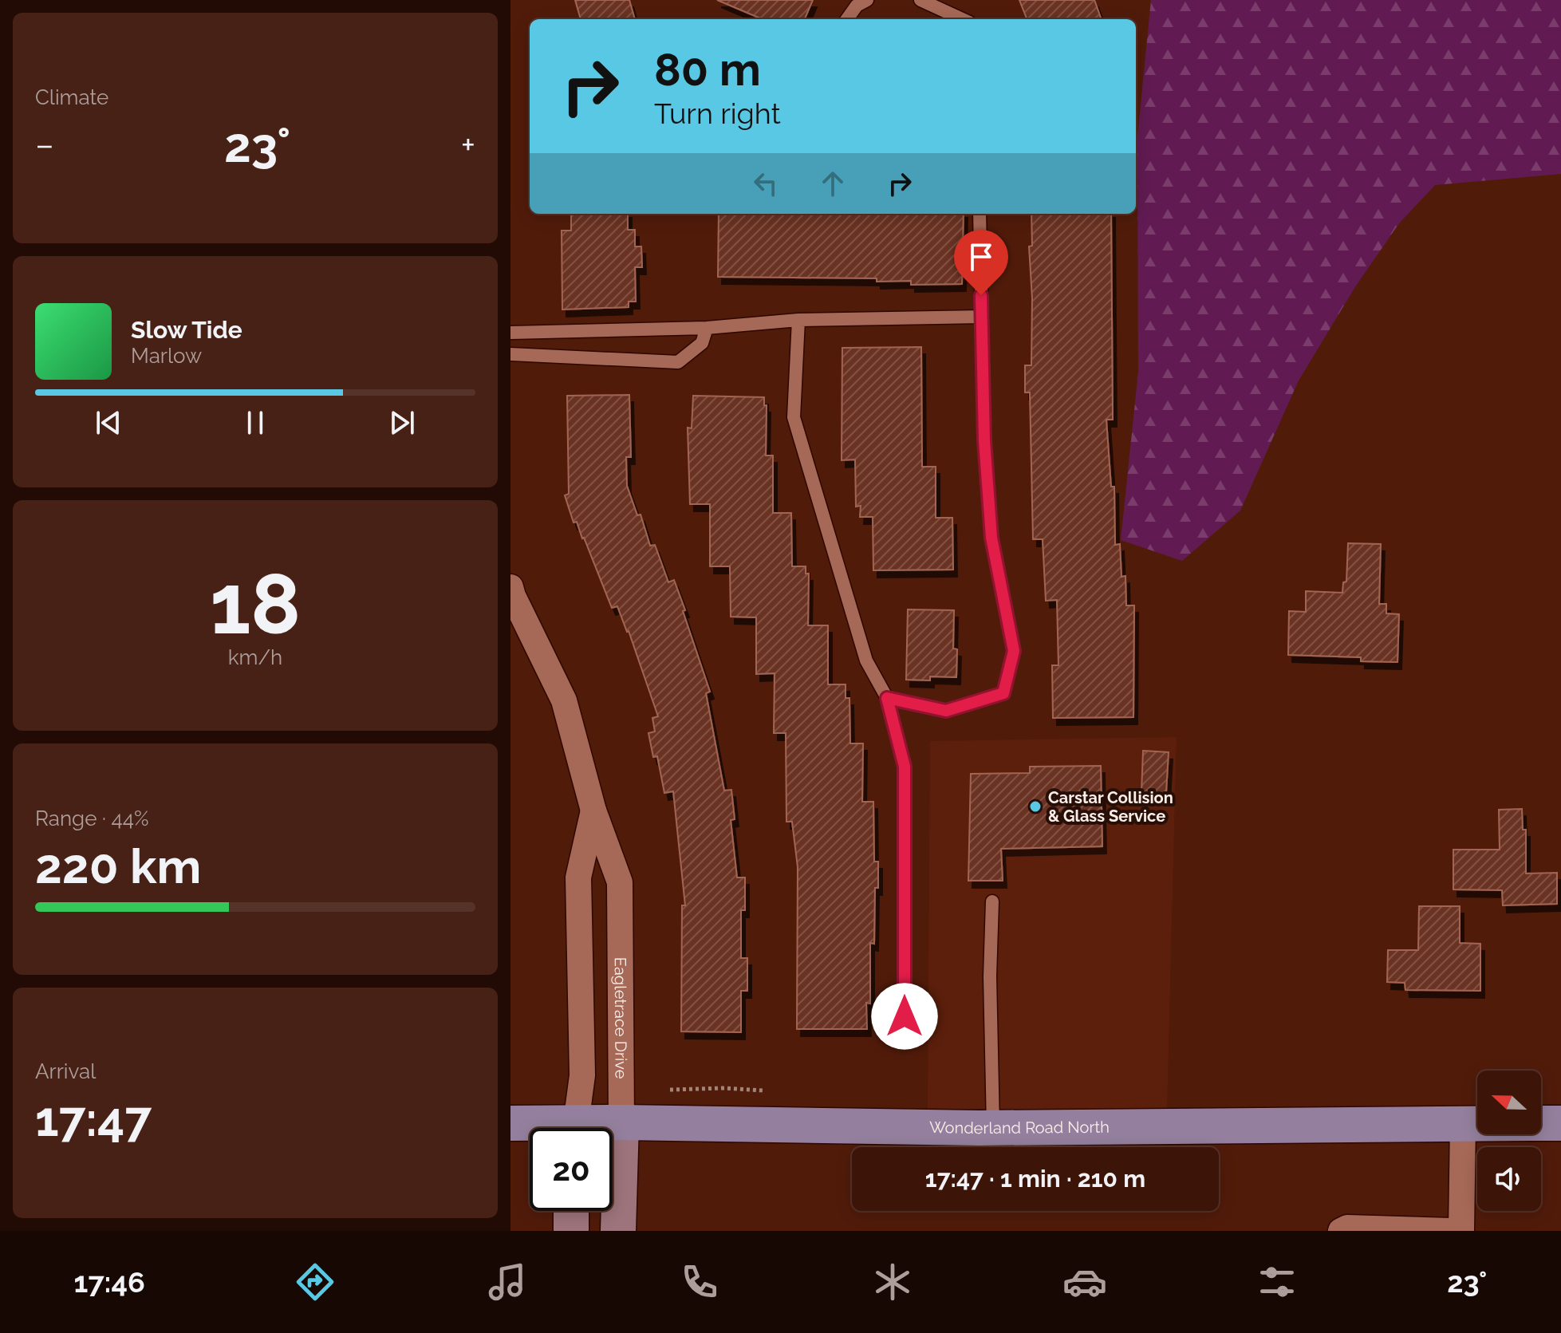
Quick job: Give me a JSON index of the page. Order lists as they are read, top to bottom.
{
  "streets": {
    "main road": ["Wonderland Road North"],
    "street": ["Eagletrace Drive"]
  },
  "crossings": [
    ["Eagletrace Drive", "Wonderland Road North"]
  ],
  "places": ["Carstar Collision & Glass Service"],
  "north": "left",
  "page": {
    "tile": [
      "Climate",
      ["18", "km/h"],
      ["Range · 44%", "220 km"],
      ["Arrival", "17:47"]
    ],
    "turn": ["80 m", "Turn right"],
    "heat": ["−", "23°", "+"],
    "song": ["Slow Tide", "Marlow"],
    "limit": "20",
    "trip": "17:47 · 1 min · 210 m",
    "tabs": ["17:46", "23°"]
  }
}
